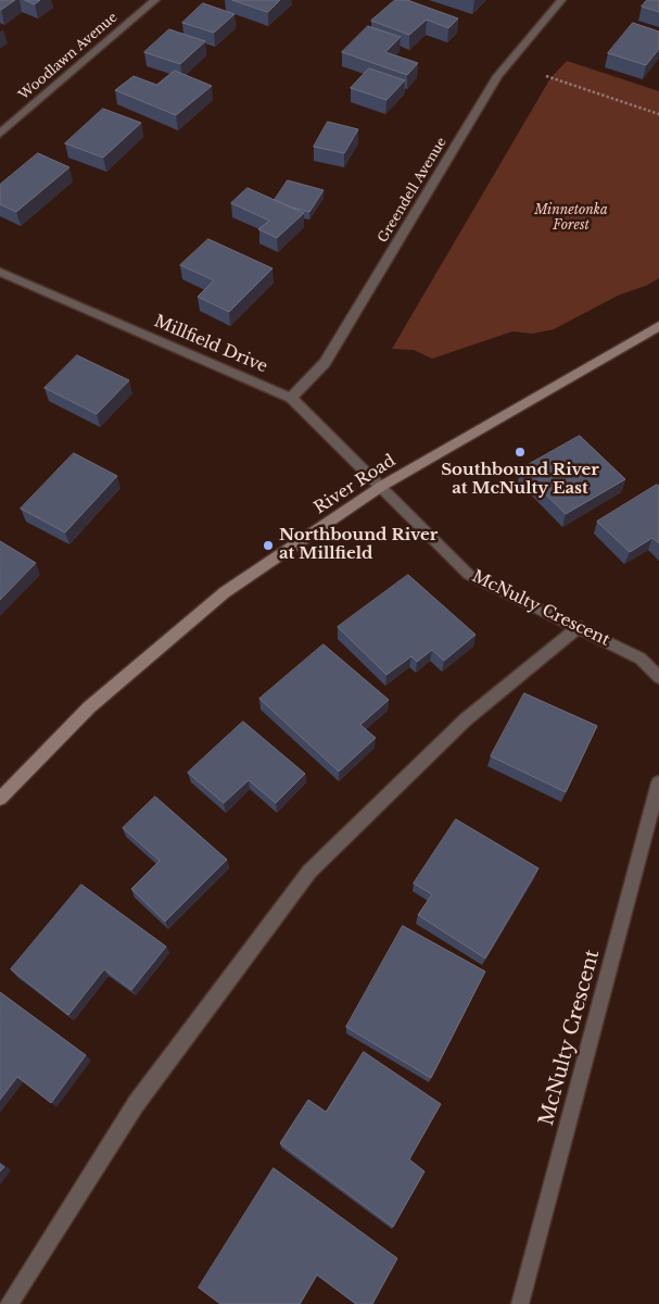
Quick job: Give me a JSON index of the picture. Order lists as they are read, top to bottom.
{
  "streets": {
    "street": [
      "Woodlawn Avenue",
      "Greendell Avenue",
      "Millfield Drive",
      "River Road",
      "McNulty Crescent"
    ]
  },
  "crossings": [
    ["Greendell Avenue", "Millfield Drive"],
    ["Millfield Drive", "River Road"],
    ["Millfield Drive", "McNulty Crescent"],
    ["River Road", "McNulty Crescent"]
  ],
  "parks": ["Minnetonka Forest"],
  "places": ["Southbound River at McNulty East", "Northbound River at Millfield"]
}
